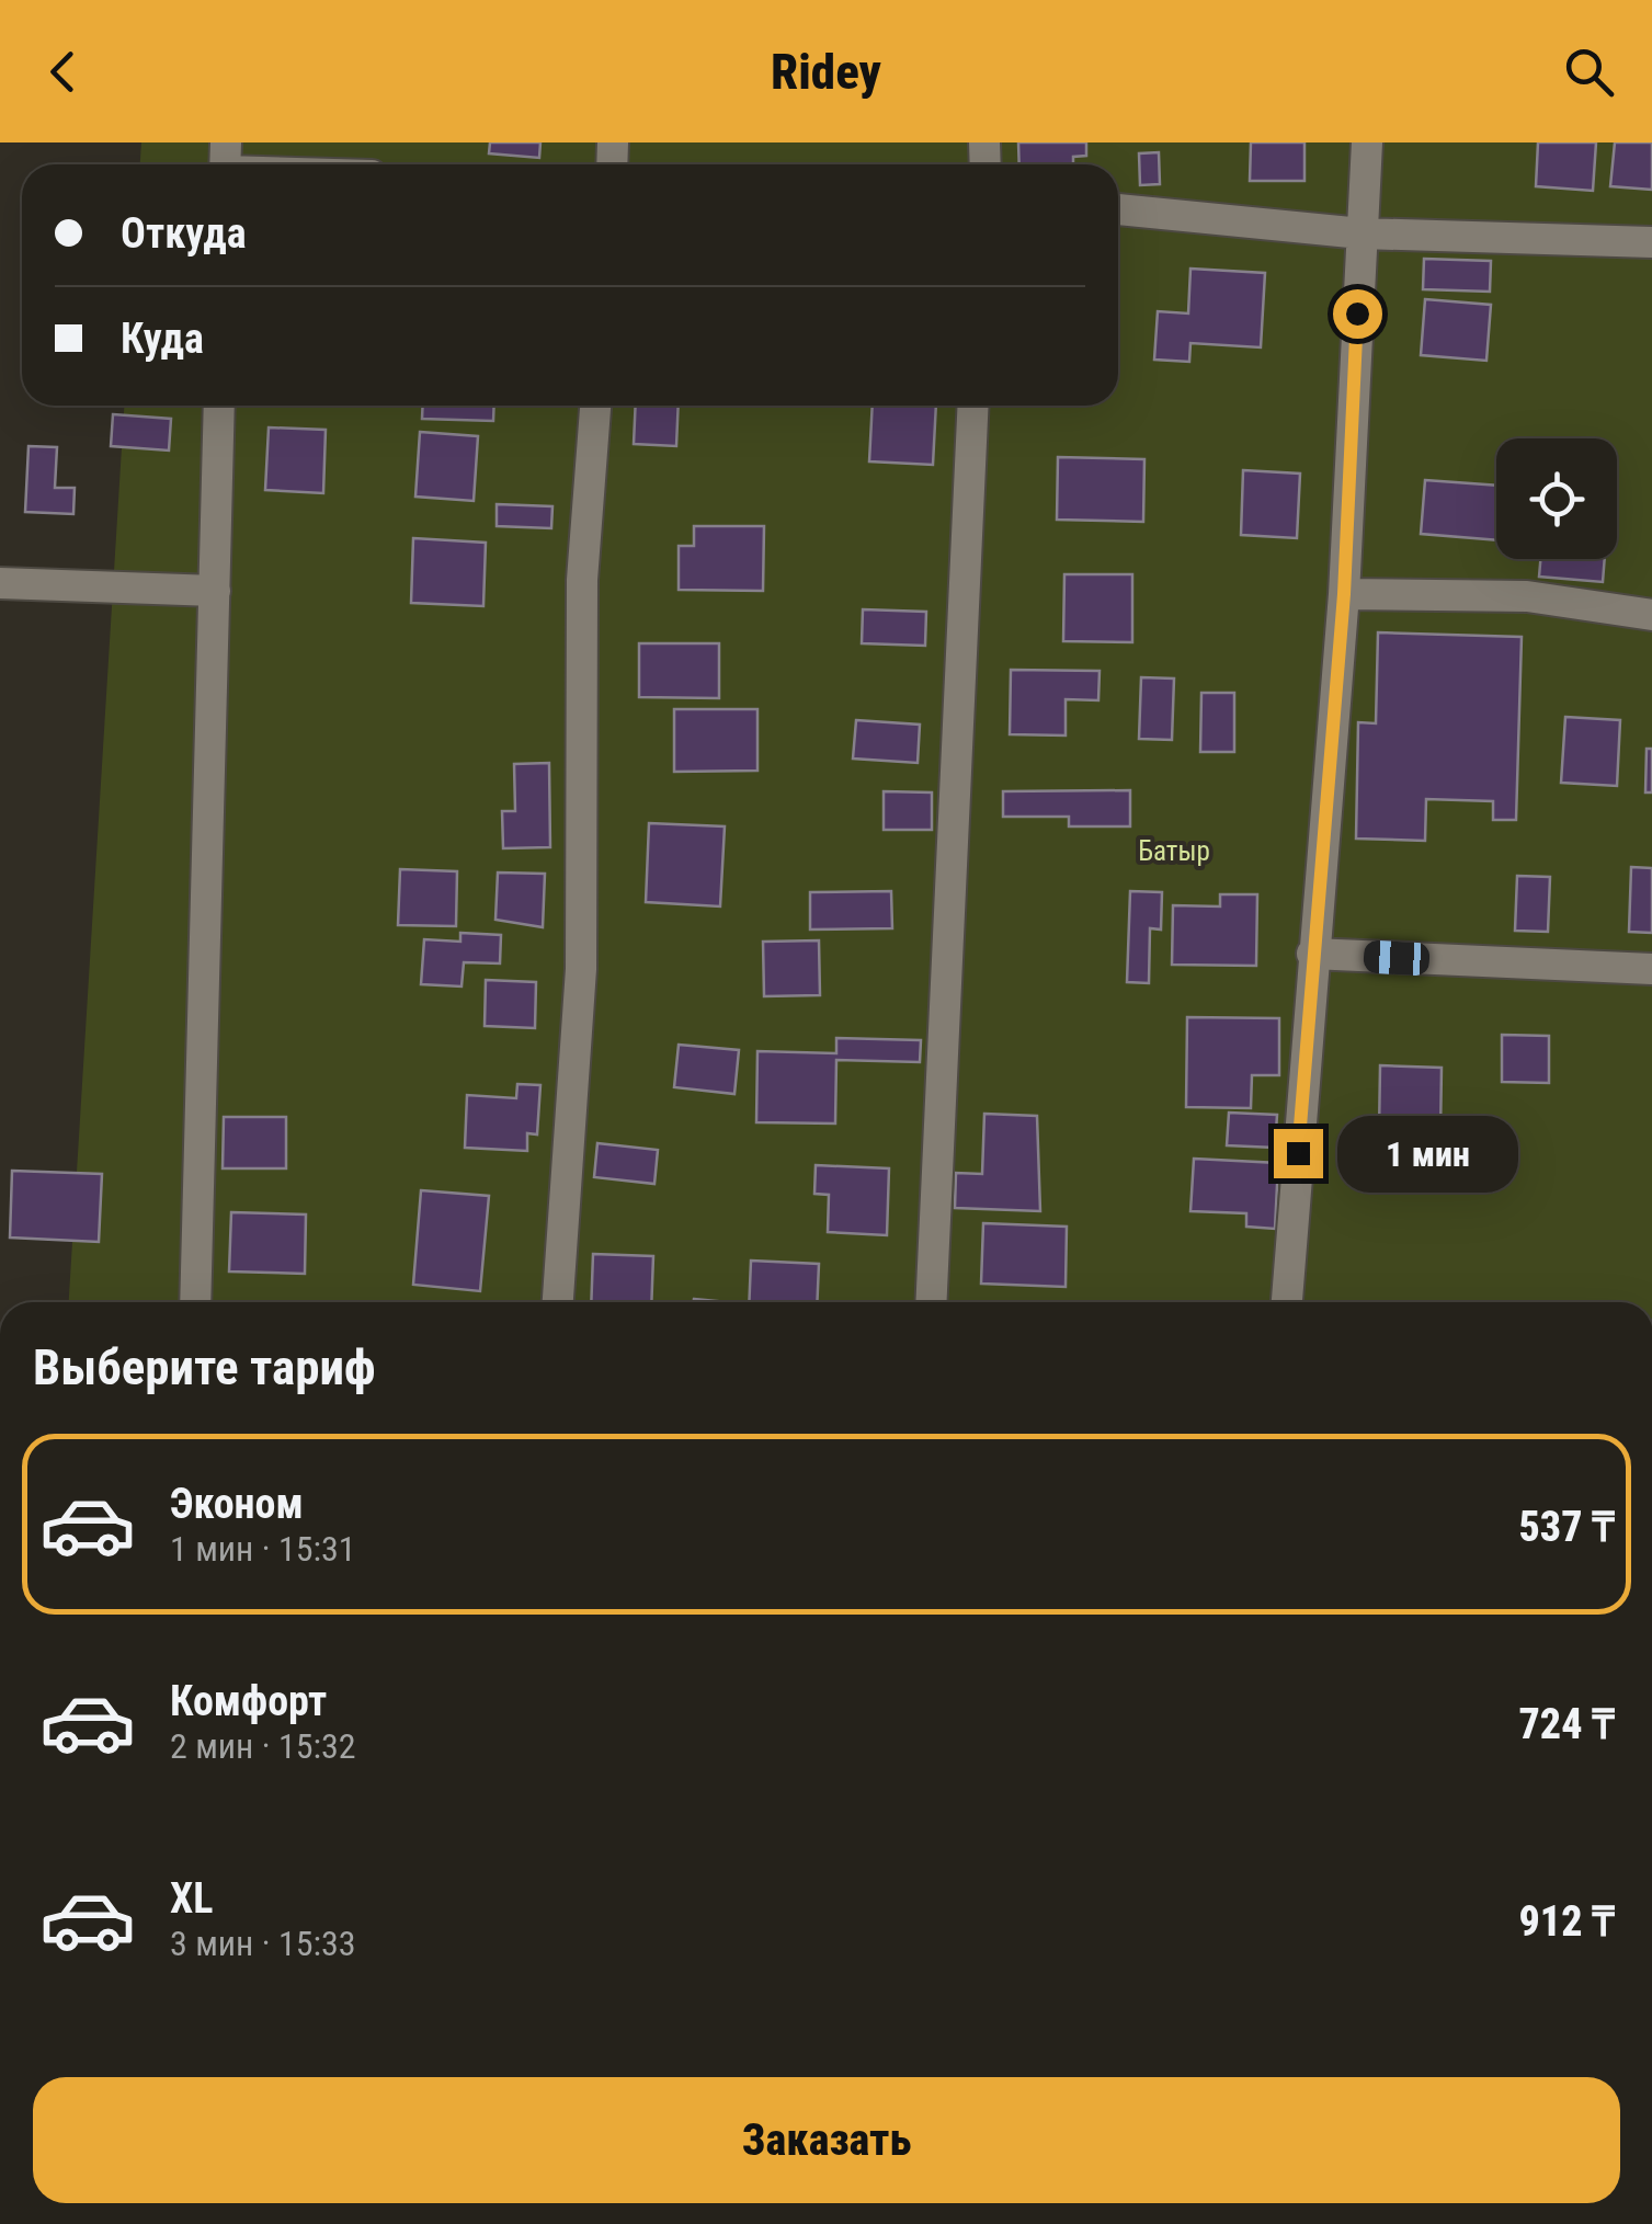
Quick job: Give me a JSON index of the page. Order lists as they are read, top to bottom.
{
  "parks": ["Батыр"],
  "page": {
    "header": "Ridey",
    "banner": ["Откуда", "Куда"],
    "bubble": "1 мин",
    "heading": "Выберите тариф",
    "list": [
      {
        "name": "Эконом",
        "note": "1 мин · 15:31",
        "value": "537 ₸"
      },
      {
        "name": "Комфорт",
        "note": "2 мин · 15:32",
        "value": "724 ₸"
      },
      {
        "name": "XL",
        "note": "3 мин · 15:33",
        "value": "912 ₸"
      }
    ],
    "buttons": "Заказать"
  }
}
